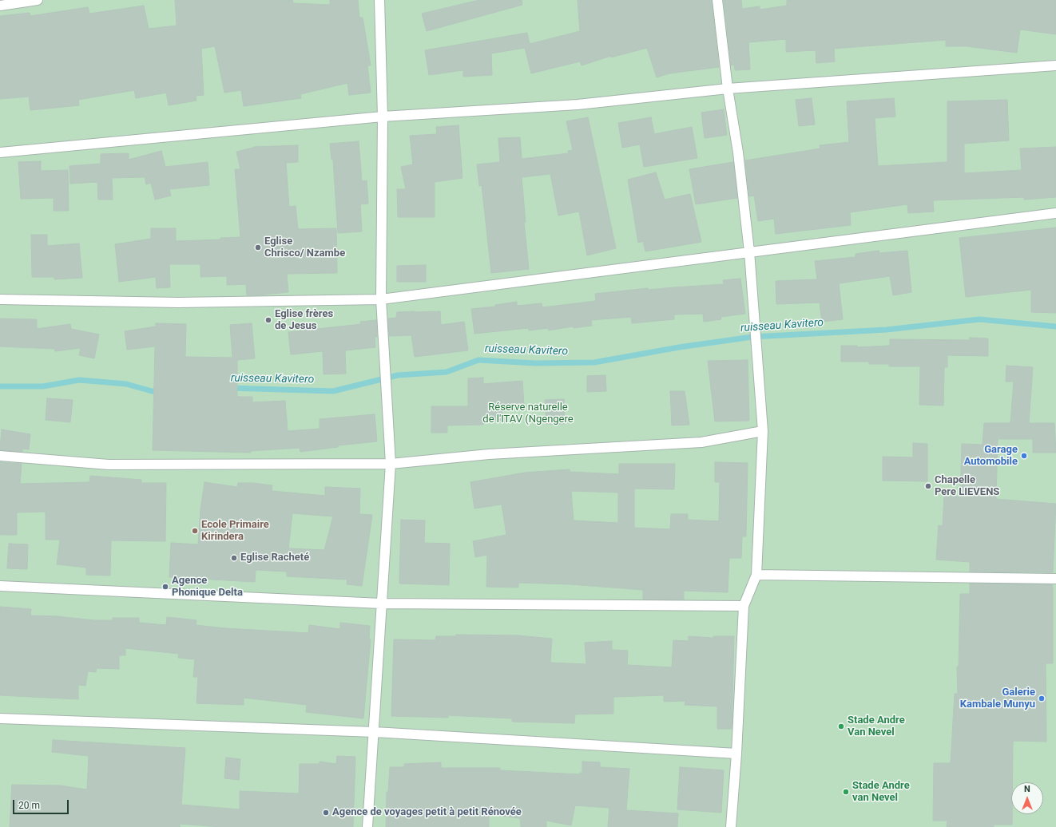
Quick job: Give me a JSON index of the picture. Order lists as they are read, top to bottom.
{
  "water": ["ruisseau Kavitero"],
  "parks": ["Réserve naturelle de l'ITAV (Ngengere"],
  "places": [
    "Eglise Chrisco/ Nzambe",
    "Eglise frères de Jesus",
    "Garage Automobile",
    "Chapelle Pere LIEVENS",
    "Ecole Primaire Kirindera",
    "Eglise Racheté",
    "Agence Phonique Delta",
    "Galerie Kambale Munyu",
    "Stade Andre Van Nevel",
    "Stade Andre van Nevel",
    "Agence de voyages petit à petit Rénovée"
  ],
  "scale_bar": "20 m",
  "north": "top"
}
